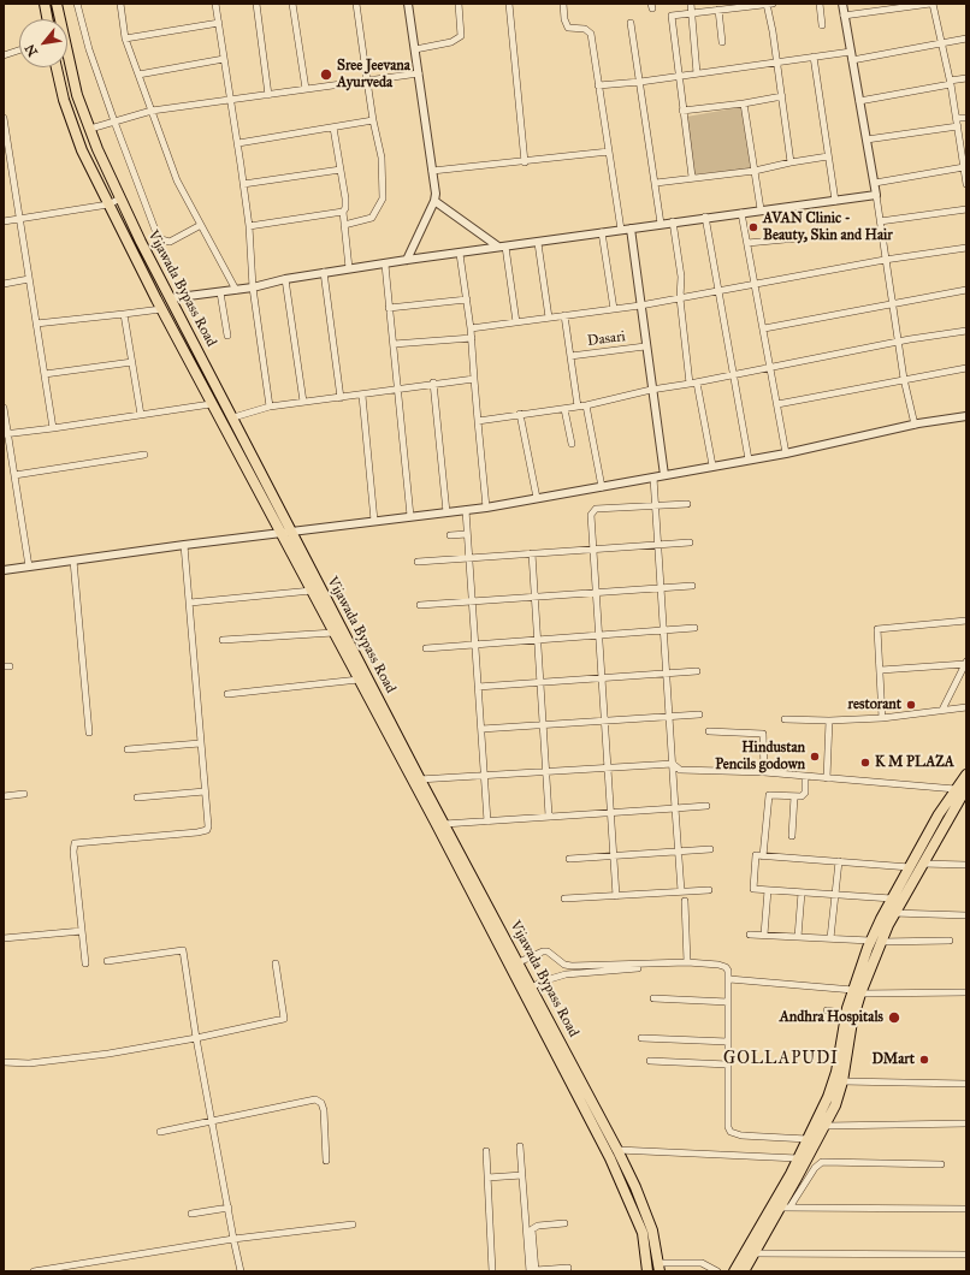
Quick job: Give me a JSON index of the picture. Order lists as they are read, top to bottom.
{
  "streets": {
    "main road": ["Vijawada Bypass Road"],
    "street": ["Dasari"]
  },
  "districts": ["GOLLAPUDI"],
  "places": [
    "Sree Jeevana Ayurveda",
    "AVAN Clinic - Beauty, Skin and Hair",
    "restorant",
    "Hindustan Pencils godown",
    "K M PLAZA",
    "Andhra Hospitals",
    "DMart"
  ],
  "north": "bottom left"
}
